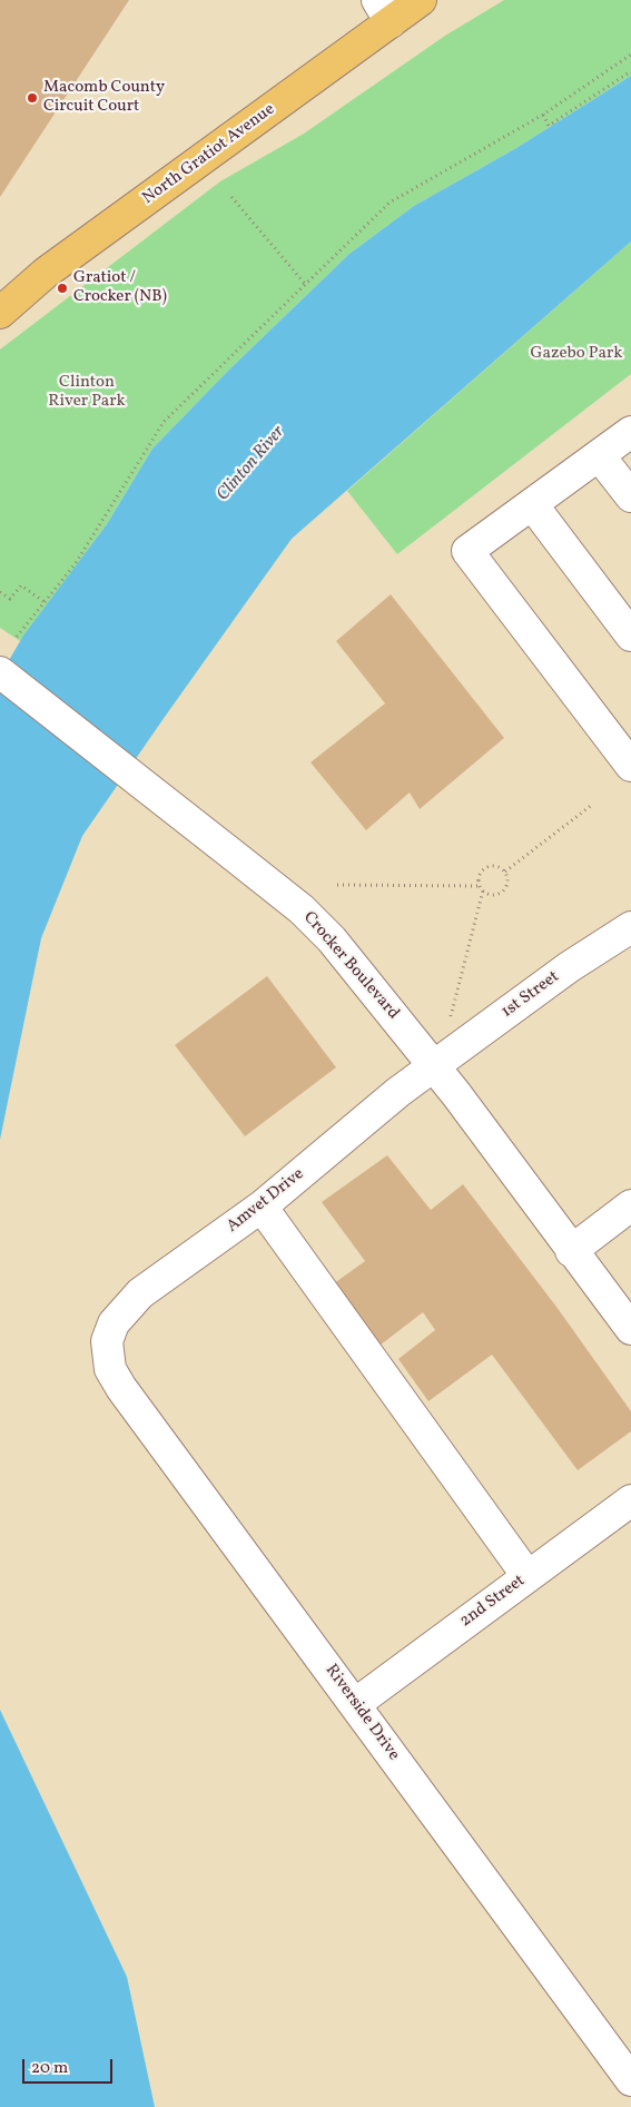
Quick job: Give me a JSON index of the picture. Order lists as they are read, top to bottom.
{
  "streets": {
    "main road": ["North Gratiot Avenue"],
    "street": [
      "Crocker Boulevard",
      "1st Street",
      "Amvet Drive",
      "2nd Street",
      "Riverside Drive"
    ]
  },
  "crossings": [
    ["Crocker Boulevard", "1st Street"],
    ["Crocker Boulevard", "Amvet Drive"],
    ["1st Street", "Amvet Drive"],
    ["Amvet Drive", "Riverside Drive"],
    ["2nd Street", "Riverside Drive"]
  ],
  "water": ["Clinton River"],
  "parks": ["Gazebo Park", "Clinton River Park"],
  "places": ["Macomb County Circuit Court", "Gratiot / Crocker (NB)"],
  "scale_bar": "20 m"
}
